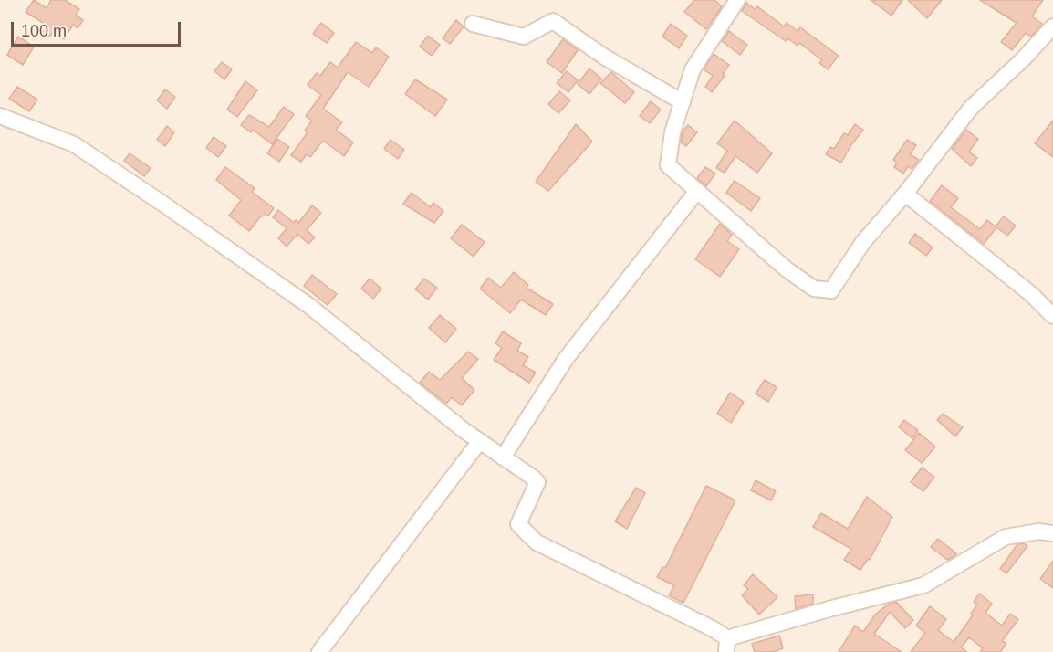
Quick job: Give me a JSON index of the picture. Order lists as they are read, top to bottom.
{
  "scale_bar": "100 m"
}
